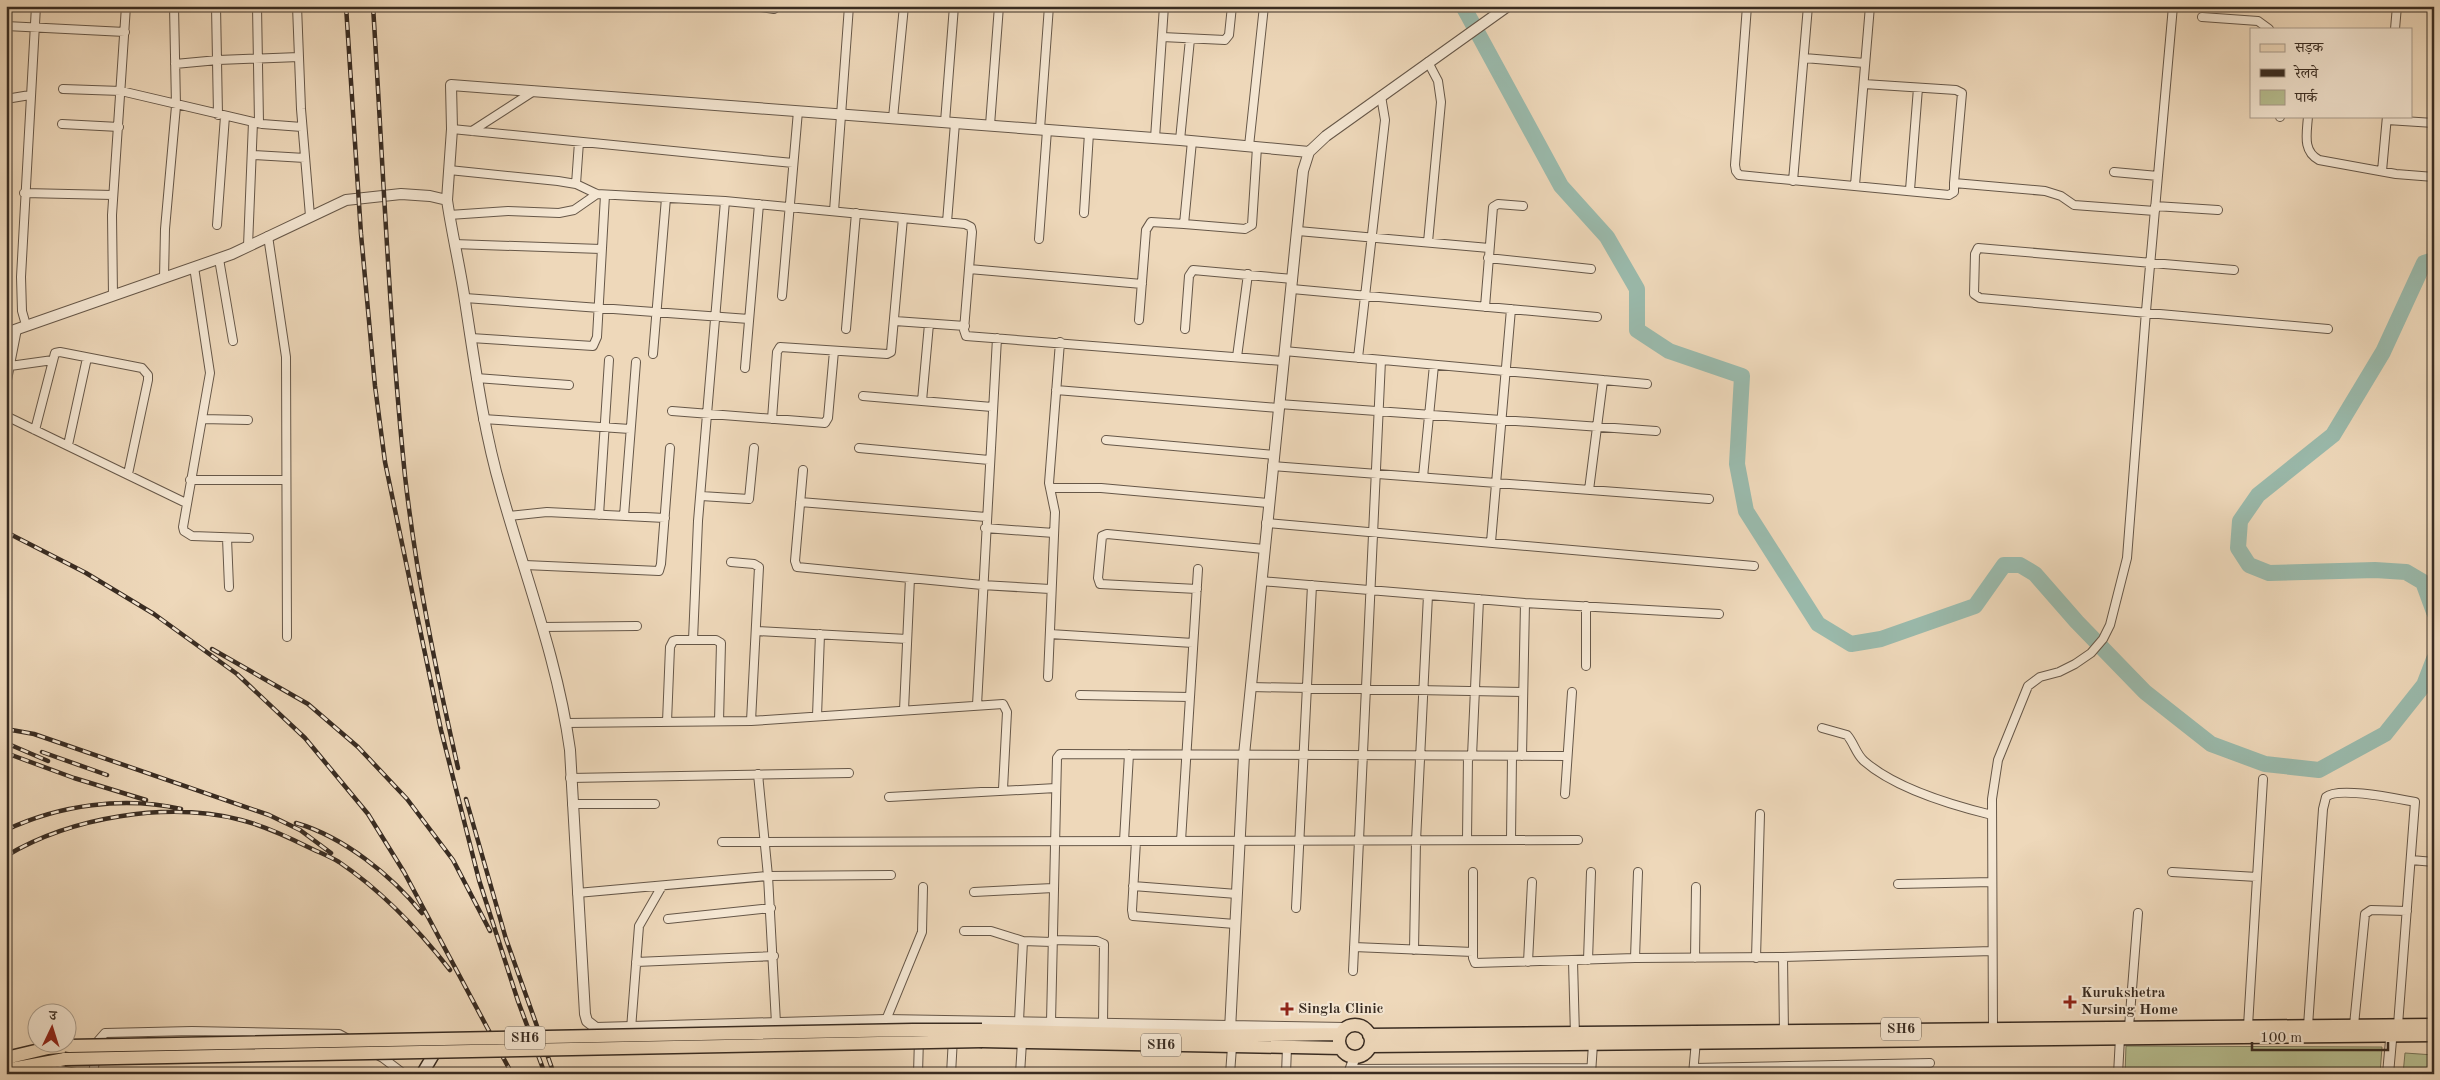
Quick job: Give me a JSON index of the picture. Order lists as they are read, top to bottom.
{
  "streets": {
    "main road": ["SH6"]
  },
  "places": {
    "health": ["Kurukshetra Nursing Home", "Singla Clinic"]
  },
  "legend": ["सड़क", "रेलवे", "पार्क"],
  "scale_bar": "100 m",
  "north": "top"
}
